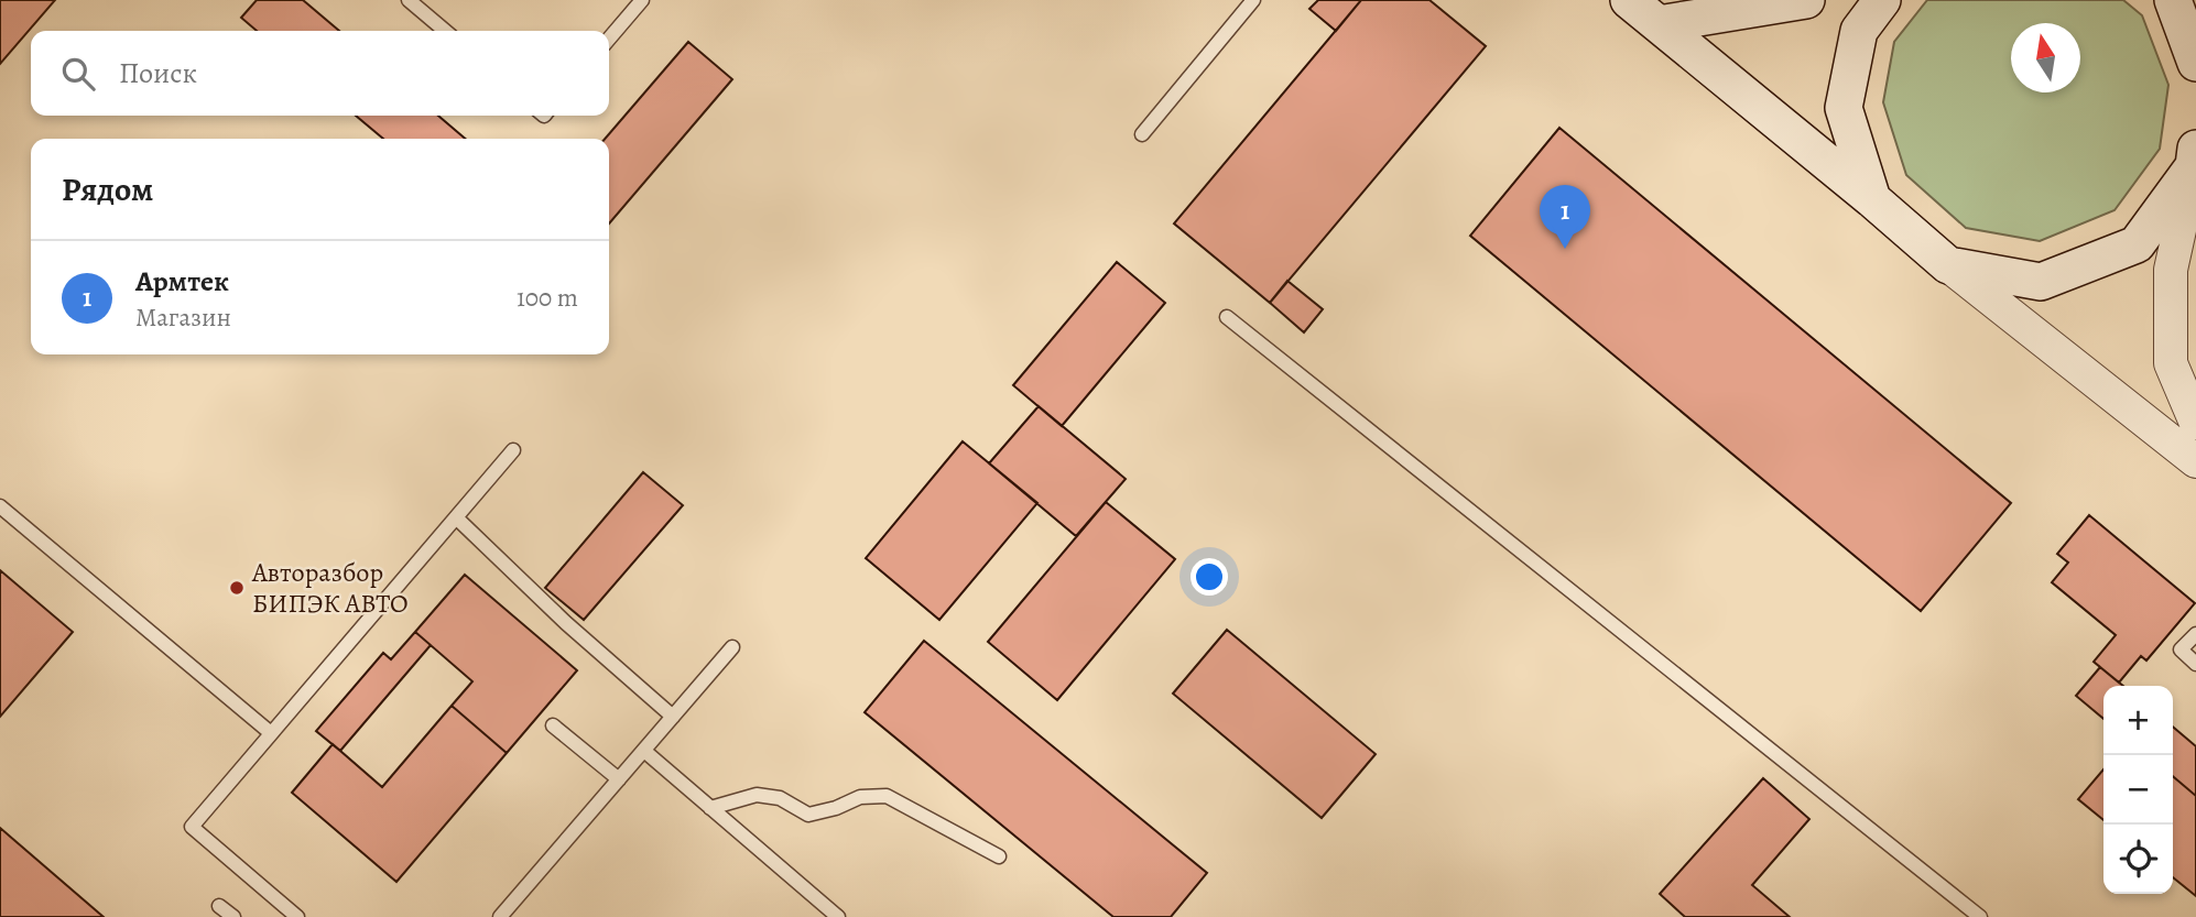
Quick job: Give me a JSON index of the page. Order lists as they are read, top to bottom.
{
  "places": ["Авторазбор БИПЭК АВТО"],
  "north": "top",
  "page": {
    "search": "Поиск",
    "heading": "Рядом",
    "pins": "1",
    "list": [
      {
        "mark": "1",
        "name": "Армтек",
        "note": "Магазин",
        "value": "100 m"
      }
    ],
    "map_buttons": ["+", "−"]
  }
}
